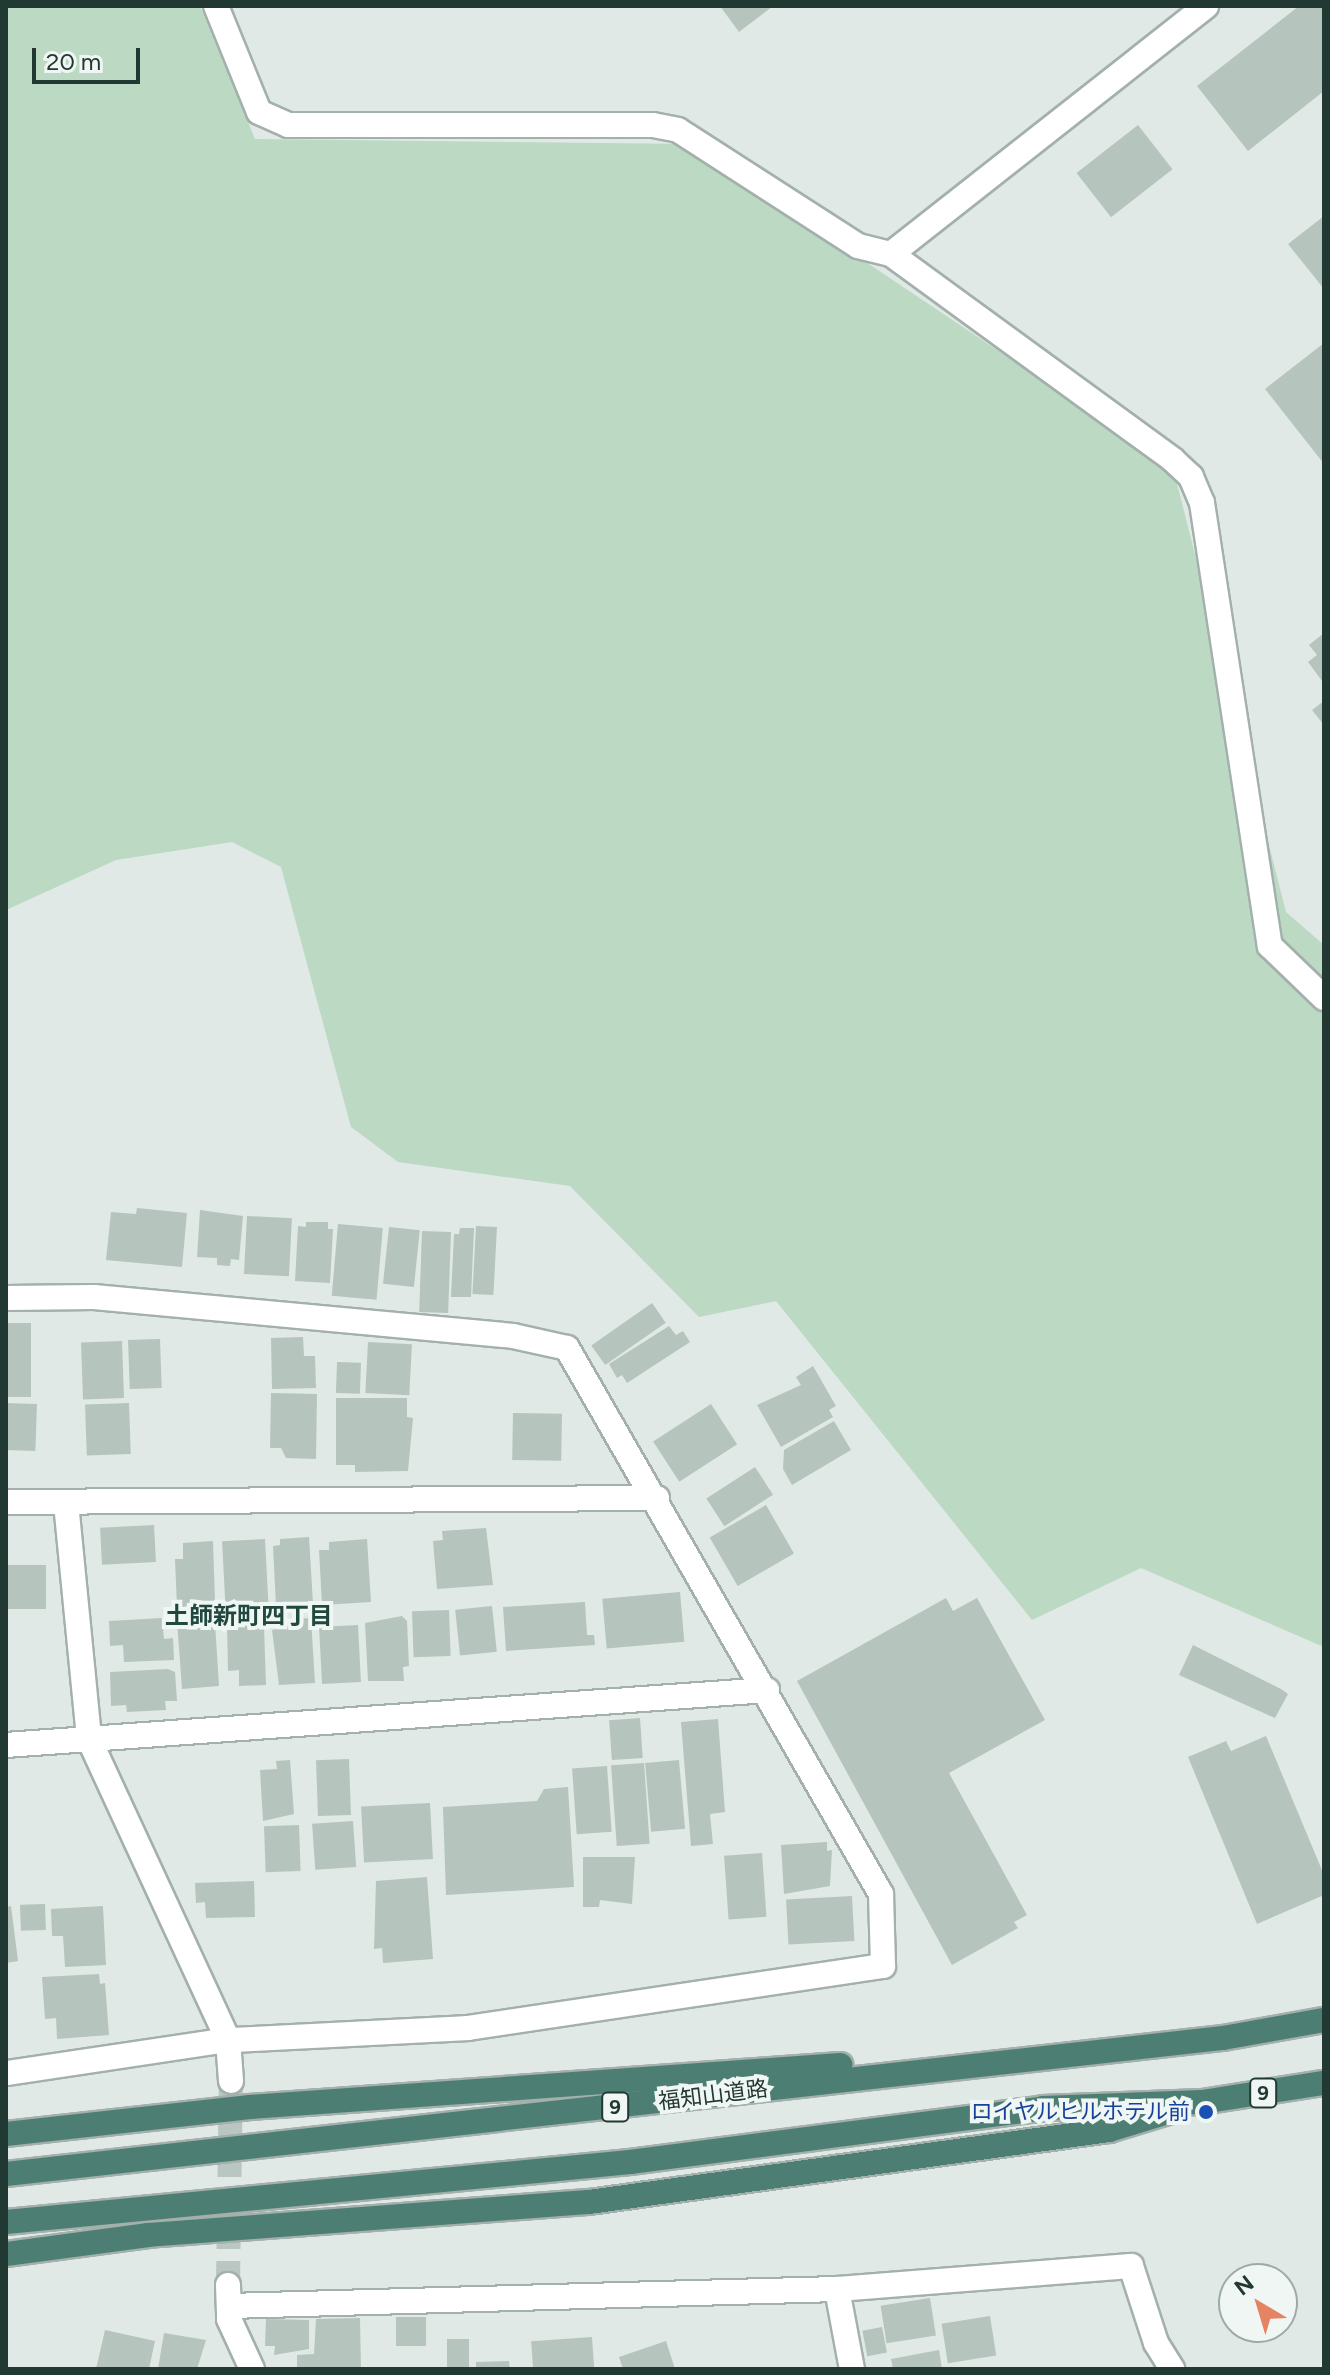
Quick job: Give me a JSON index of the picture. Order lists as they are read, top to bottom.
{
  "streets": {
    "highway": ["9", "福知山道路"]
  },
  "crossings": [
    ["9", "福知山道路"]
  ],
  "districts": ["土師新町四丁目"],
  "places": ["ロイヤルヒルホテル前"],
  "scale_bar": "20 m",
  "north": "top left"
}
